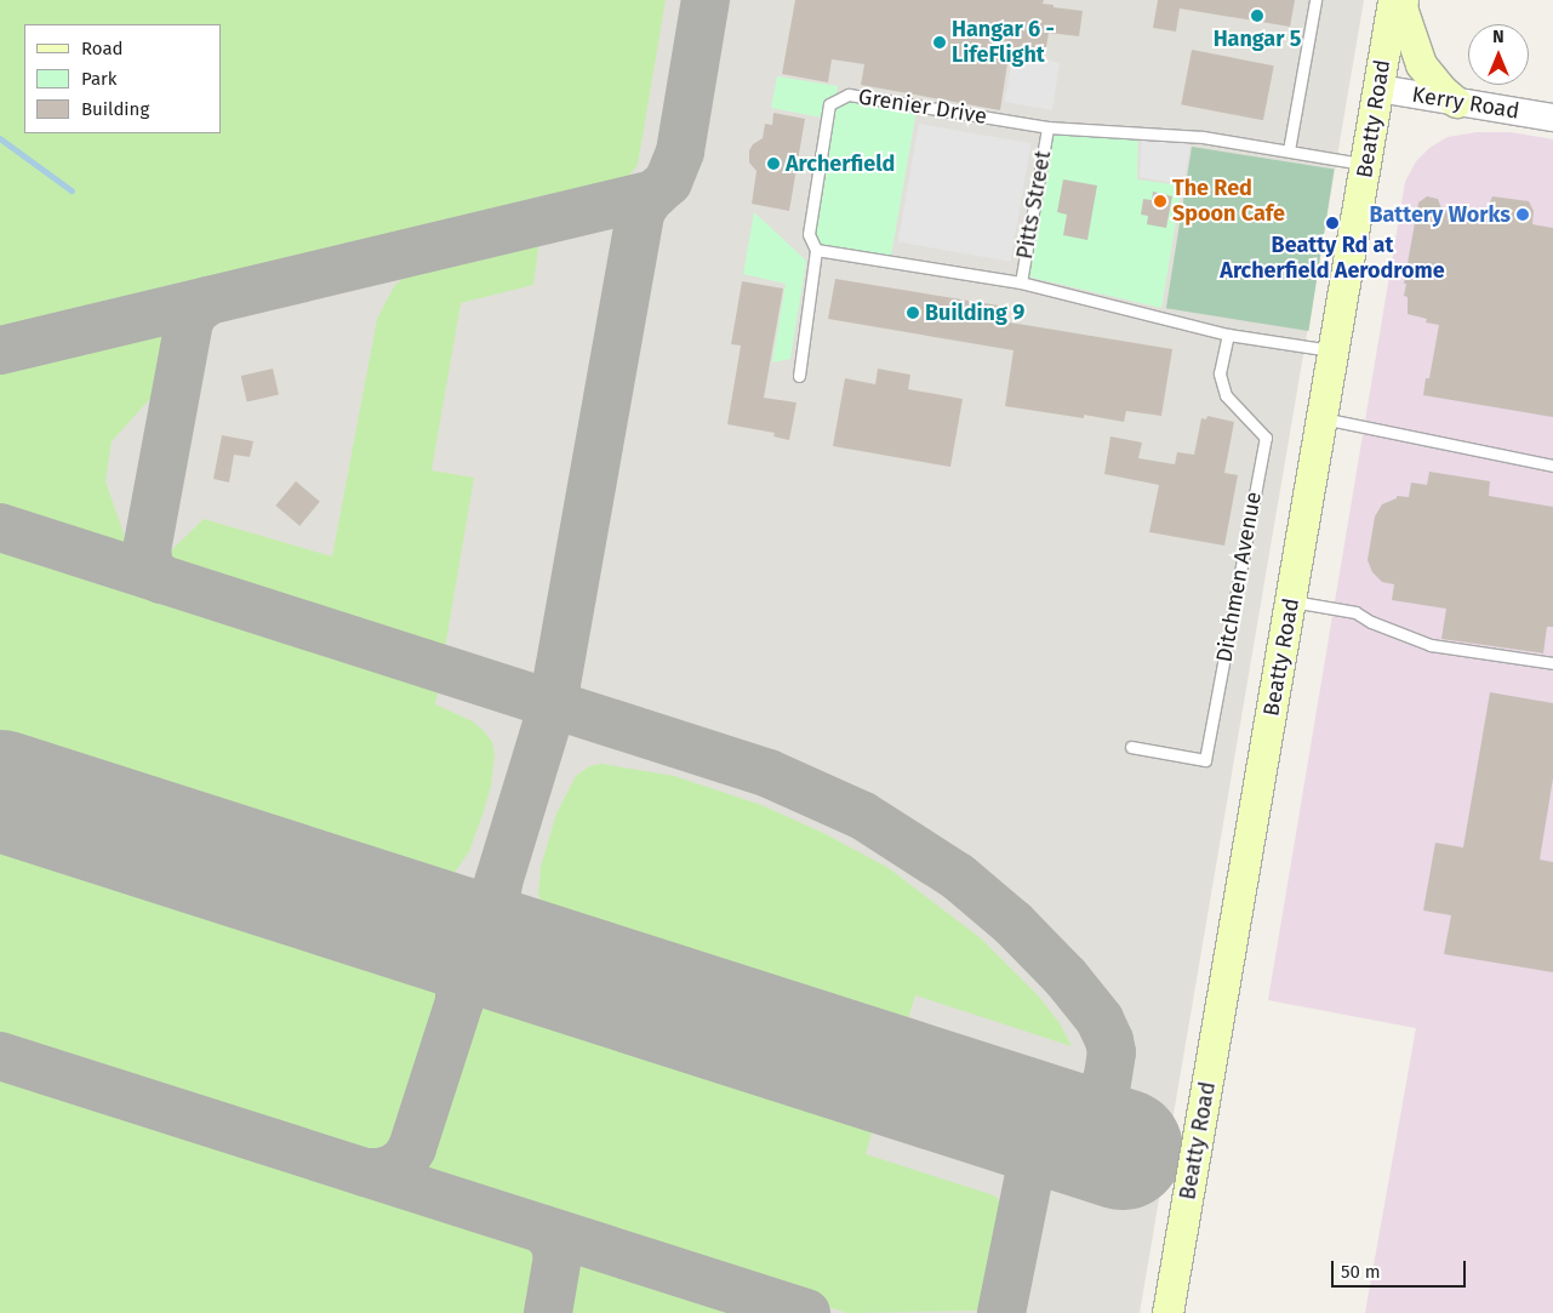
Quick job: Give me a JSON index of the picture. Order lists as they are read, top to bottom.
{
  "streets": {
    "main road": ["Beatty Road"],
    "street": ["Kerry Road"],
    "lane": ["Grenier Drive", "Pitts Street", "Ditchmen Avenue"]
  },
  "crossings": [
    ["Kerry Road", "Beatty Road"],
    ["Grenier Drive", "Beatty Road"],
    ["Grenier Drive", "Pitts Street"]
  ],
  "places": [
    "Hangar 5",
    "Hangar 6 - LifeFlight",
    "Archerfield",
    "The Red Spoon Cafe",
    "Battery Works",
    "Beatty Rd at Archerfield Aerodrome",
    "Building 9"
  ],
  "legend": ["Road", "Park", "Building"],
  "scale_bar": "50 m",
  "north": "top"
}
